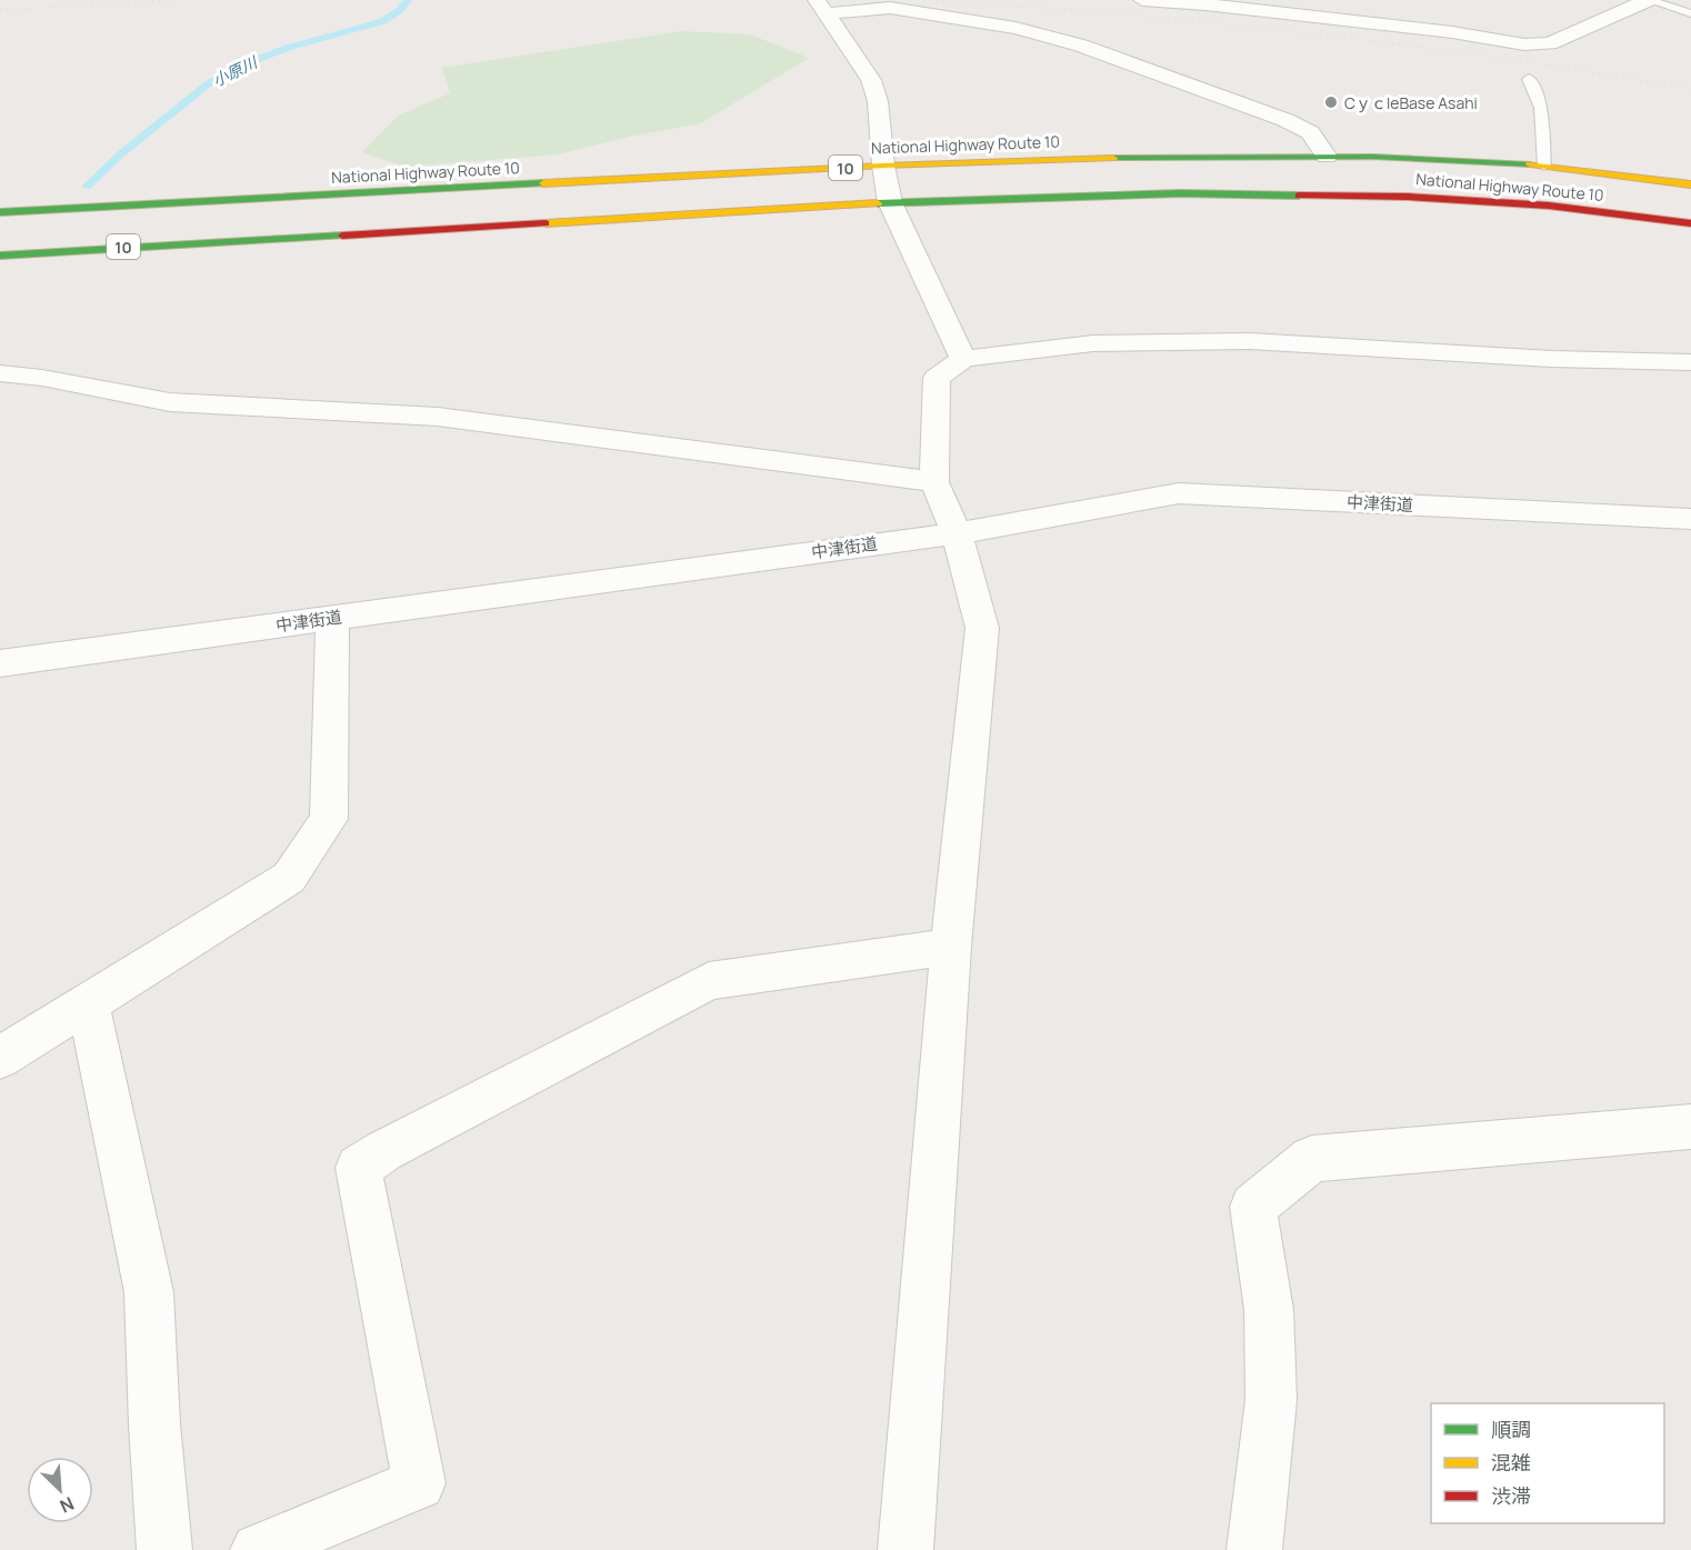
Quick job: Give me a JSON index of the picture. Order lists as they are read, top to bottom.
{
  "streets": {
    "highway": ["National Highway Route 10", "10"],
    "street": ["中津街道"]
  },
  "water": ["小原川"],
  "places": ["CｙｃleBase Asahi"],
  "legend": ["順調", "混雑", "渋滞"],
  "north": "bottom right"
}
